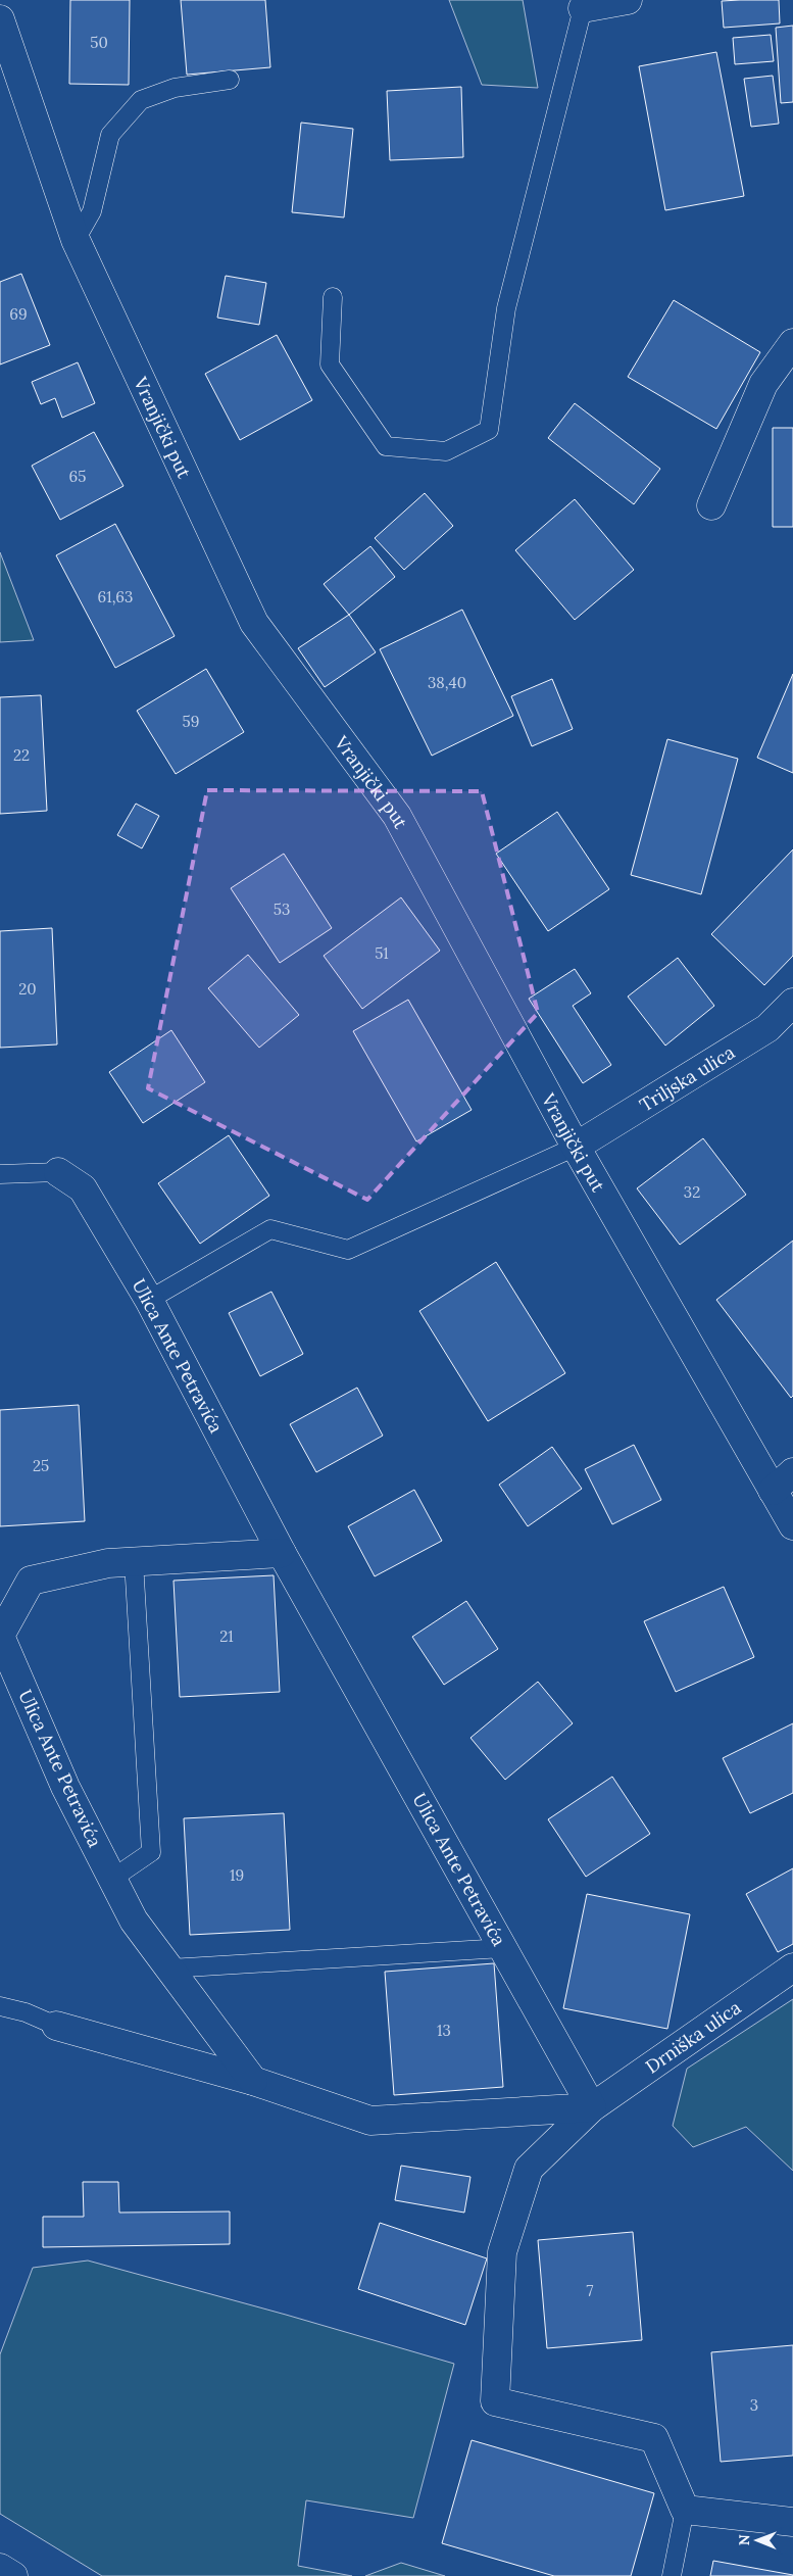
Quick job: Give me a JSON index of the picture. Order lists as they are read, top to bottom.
{
  "streets": {
    "street": [
      "Vranjički put",
      "Triljska ulica",
      "Ulica Ante Petravića",
      "Drniška ulica"
    ]
  },
  "crossings": [
    ["Vranjički put", "Triljska ulica"],
    ["Ulica Ante Petravića", "Drniška ulica"]
  ],
  "house_numbers": [
    "50",
    "69",
    "65",
    "61,63",
    "38,40",
    "59",
    "22",
    "53",
    "51",
    "20",
    "32",
    "25",
    "21",
    "19",
    "13",
    "7",
    "3"
  ],
  "north": "left"
}
